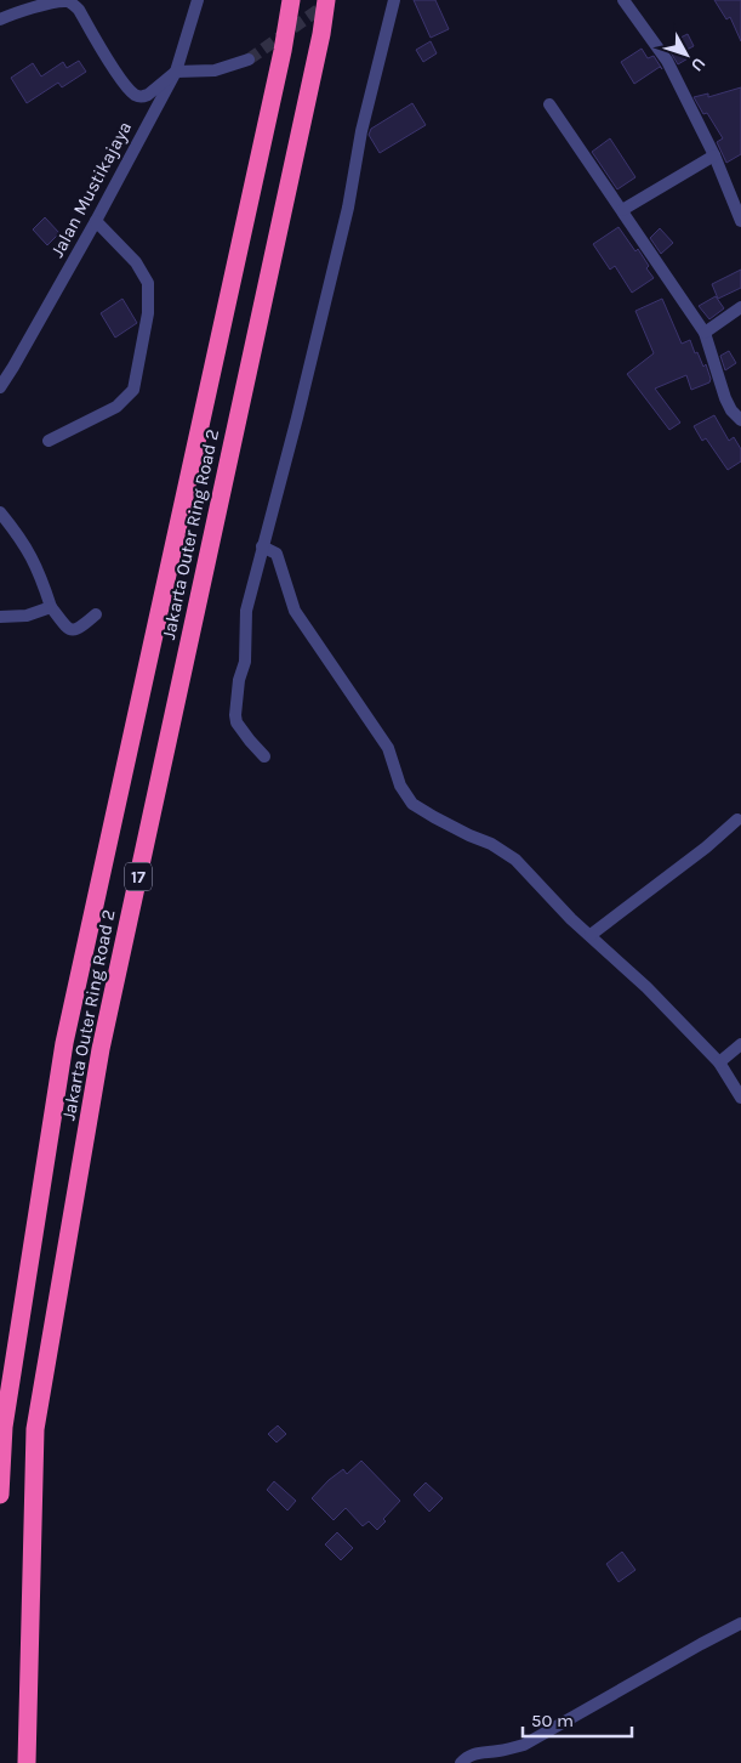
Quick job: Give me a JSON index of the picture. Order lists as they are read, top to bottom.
{
  "streets": {
    "highway": ["Jakarta Outer Ring Road 2", "17"],
    "street": ["Jalan Mustikajaya"]
  },
  "scale_bar": "50 m",
  "north": "bottom right"
}
